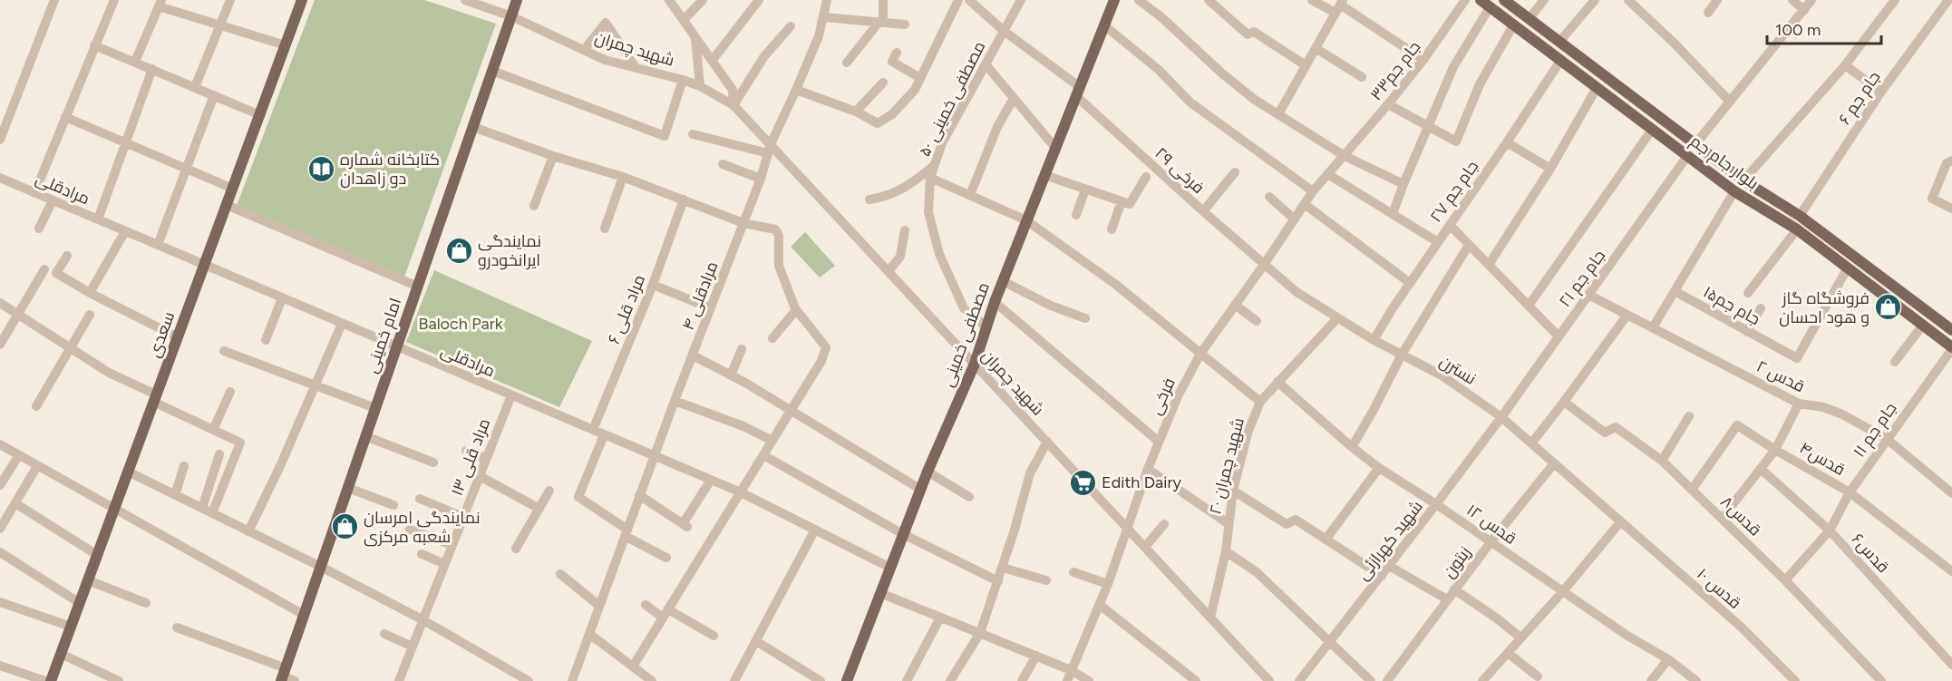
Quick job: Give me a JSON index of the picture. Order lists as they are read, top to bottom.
{
  "streets": {
    "main road": [
      "بلوار جام جم",
      "سعدی",
      "مصطفی خمینی",
      "امام خمینی"
    ],
    "street": [
      "شهید چمران",
      "جام جم۳۳",
      "جام جم ۶",
      "مصطفی خمینی ۵۰",
      "فرخی ۲۹",
      "مرادقلی",
      "جام جم ۲۷",
      "جام جم ۲۱",
      "مرادقلی ۴",
      "جام جم۱۵",
      "مراد قلی ۶",
      "نسترن",
      "قدس ۲",
      "فرخی",
      "جام جم ۱۱",
      "مراد قلی ۱۳",
      "قدس۴",
      "شهید چمران ۲۰",
      "قدس۸",
      "قدس ۱۲",
      "شهید کهرازئی",
      "قدس۶",
      "زیتون",
      "قدس ۱۰"
    ]
  },
  "crossings": [
    ["شهید چمران", "مرادقلی ۴"],
    ["شهید چمران", "مصطفی خمینی"],
    ["شهید چمران", "امام خمینی"],
    ["شهید چمران", "فرخی"],
    ["شهید چمران", "شهید چمران ۲۰"],
    ["جام جم۳۳", "فرخی"],
    ["جام جم ۶", "بلوار جام جم"],
    ["مصطفی خمینی ۵۰", "فرخی ۲۹"],
    ["مصطفی خمینی ۵۰", "مصطفی خمینی"],
    ["بلوار جام جم", "جام جم ۲۷"],
    ["بلوار جام جم", "جام جم ۲۱"],
    ["بلوار جام جم", "جام جم۱۵"],
    ["بلوار جام جم", "جام جم ۱۱"],
    ["فرخی ۲۹", "مصطفی خمینی"],
    ["فرخی ۲۹", "نسترن"],
    ["فرخی ۲۹", "فرخی"],
    ["مرادقلی", "مرادقلی ۴"],
    ["مرادقلی", "مراد قلی ۶"],
    ["مرادقلی", "سعدی"],
    ["مرادقلی", "مصطفی خمینی"],
    ["مرادقلی", "امام خمینی"],
    ["مرادقلی", "مراد قلی ۱۳"],
    ["جام جم ۲۷", "نسترن"],
    ["جام جم ۲۱", "نسترن"],
    ["جام جم ۲۱", "قدس ۲"],
    ["جام جم ۲۱", "شهید کهرازئی"],
    ["نسترن", "فرخی"],
    ["نسترن", "شهید چمران ۲۰"],
    ["نسترن", "شهید کهرازئی"],
    ["نسترن", "زیتون"],
    ["نسترن", "قدس ۱۰"],
    ["قدس ۲", "جام جم ۱۱"],
    ["جام جم ۱۱", "قدس۴"],
    ["جام جم ۱۱", "قدس۸"],
    ["جام جم ۱۱", "قدس۶"],
    ["قدس۴", "قدس۸"],
    ["شهید چمران ۲۰", "قدس ۱۲"],
    ["قدس ۱۲", "شهید کهرازئی"],
    ["قدس ۱۲", "زیتون"]
  ],
  "parks": ["Baloch Park"],
  "places": {
    "library": ["کتابخانه شماره دو زاهدان"],
    "shop": ["نمایندگی ایرانخودرو", "فروشگاه گاز و هود احسان", "نمایندگی امرسان شعبه مرکزی"],
    "supermarket": ["Edith Dairy"]
  },
  "scale_bar": "100 m"
}
